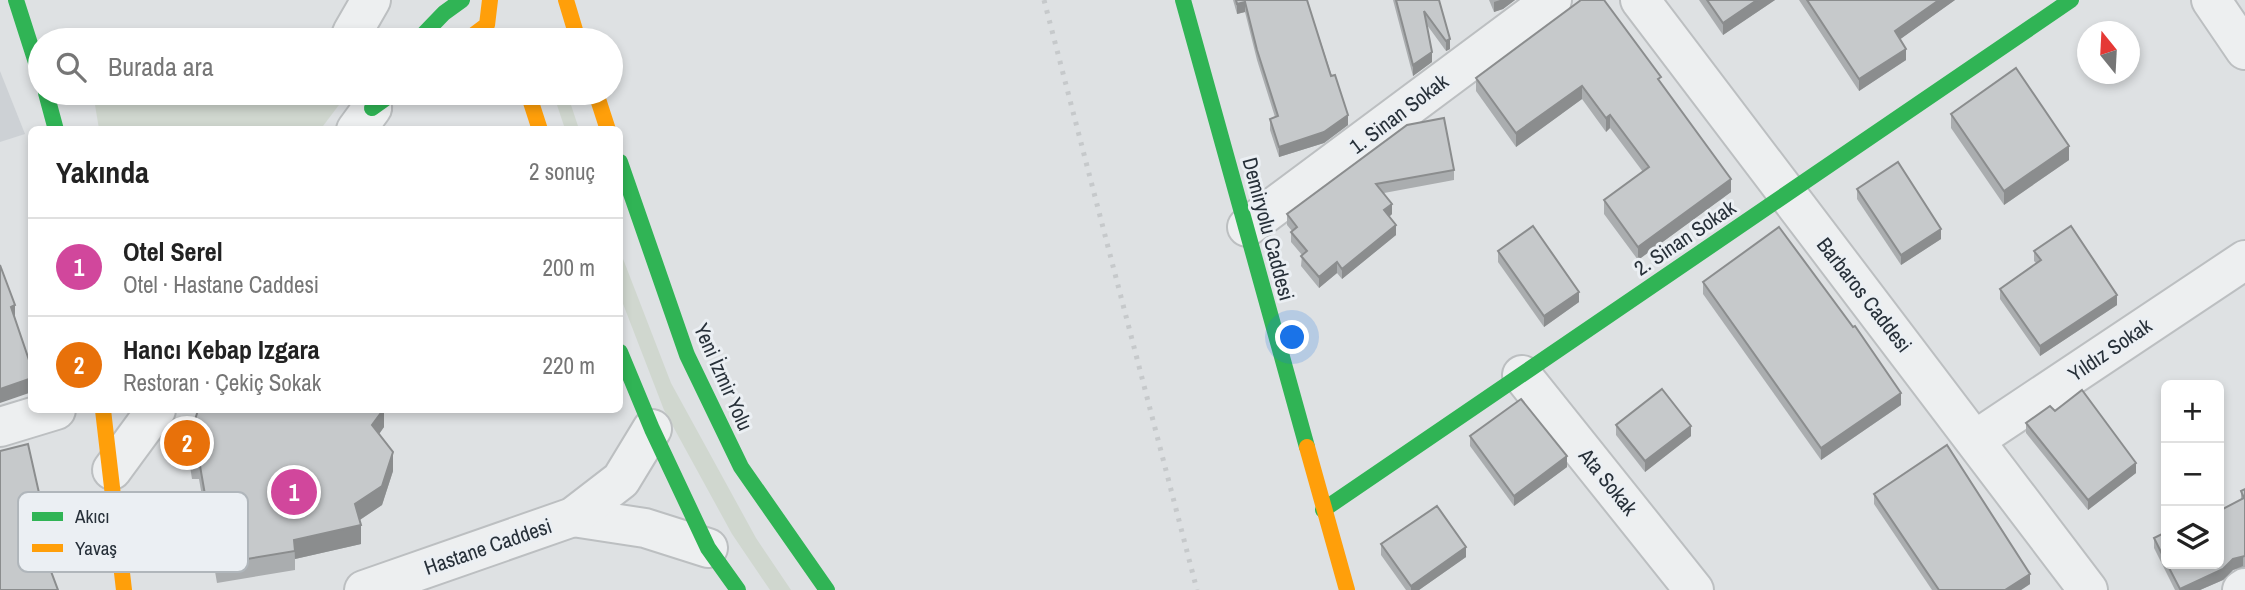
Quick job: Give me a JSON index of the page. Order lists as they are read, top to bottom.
{
  "streets": {
    "main road": ["Demiryolu Caddesi", "2. Sinan Sokak", "Yeni İzmir Yolu"],
    "street": [
      "1. Sinan Sokak",
      "Barbaros Caddesi",
      "Yıldız Sokak",
      "Ata Sokak",
      "Hastane Caddesi"
    ]
  },
  "crossings": [
    ["1. Sinan Sokak", "Demiryolu Caddesi"],
    ["Demiryolu Caddesi", "2. Sinan Sokak"],
    ["2. Sinan Sokak", "Barbaros Caddesi"],
    ["2. Sinan Sokak", "Ata Sokak"],
    ["Barbaros Caddesi", "Yıldız Sokak"]
  ],
  "legend": ["Akıcı", "Yavaş"],
  "north": "top",
  "page": {
    "search": "Burada ara",
    "heading": ["Yakında", "2 sonuç"],
    "list": [
      {
        "mark": "1",
        "name": "Otel Serel",
        "note": "Otel · Hastane Caddesi",
        "value": "200 m"
      },
      {
        "mark": "2",
        "name": "Hancı Kebap Izgara",
        "note": "Restoran · Çekiç Sokak",
        "value": "220 m"
      }
    ],
    "map_buttons": ["+", "−"],
    "pins": ["2", "1"]
  }
}
